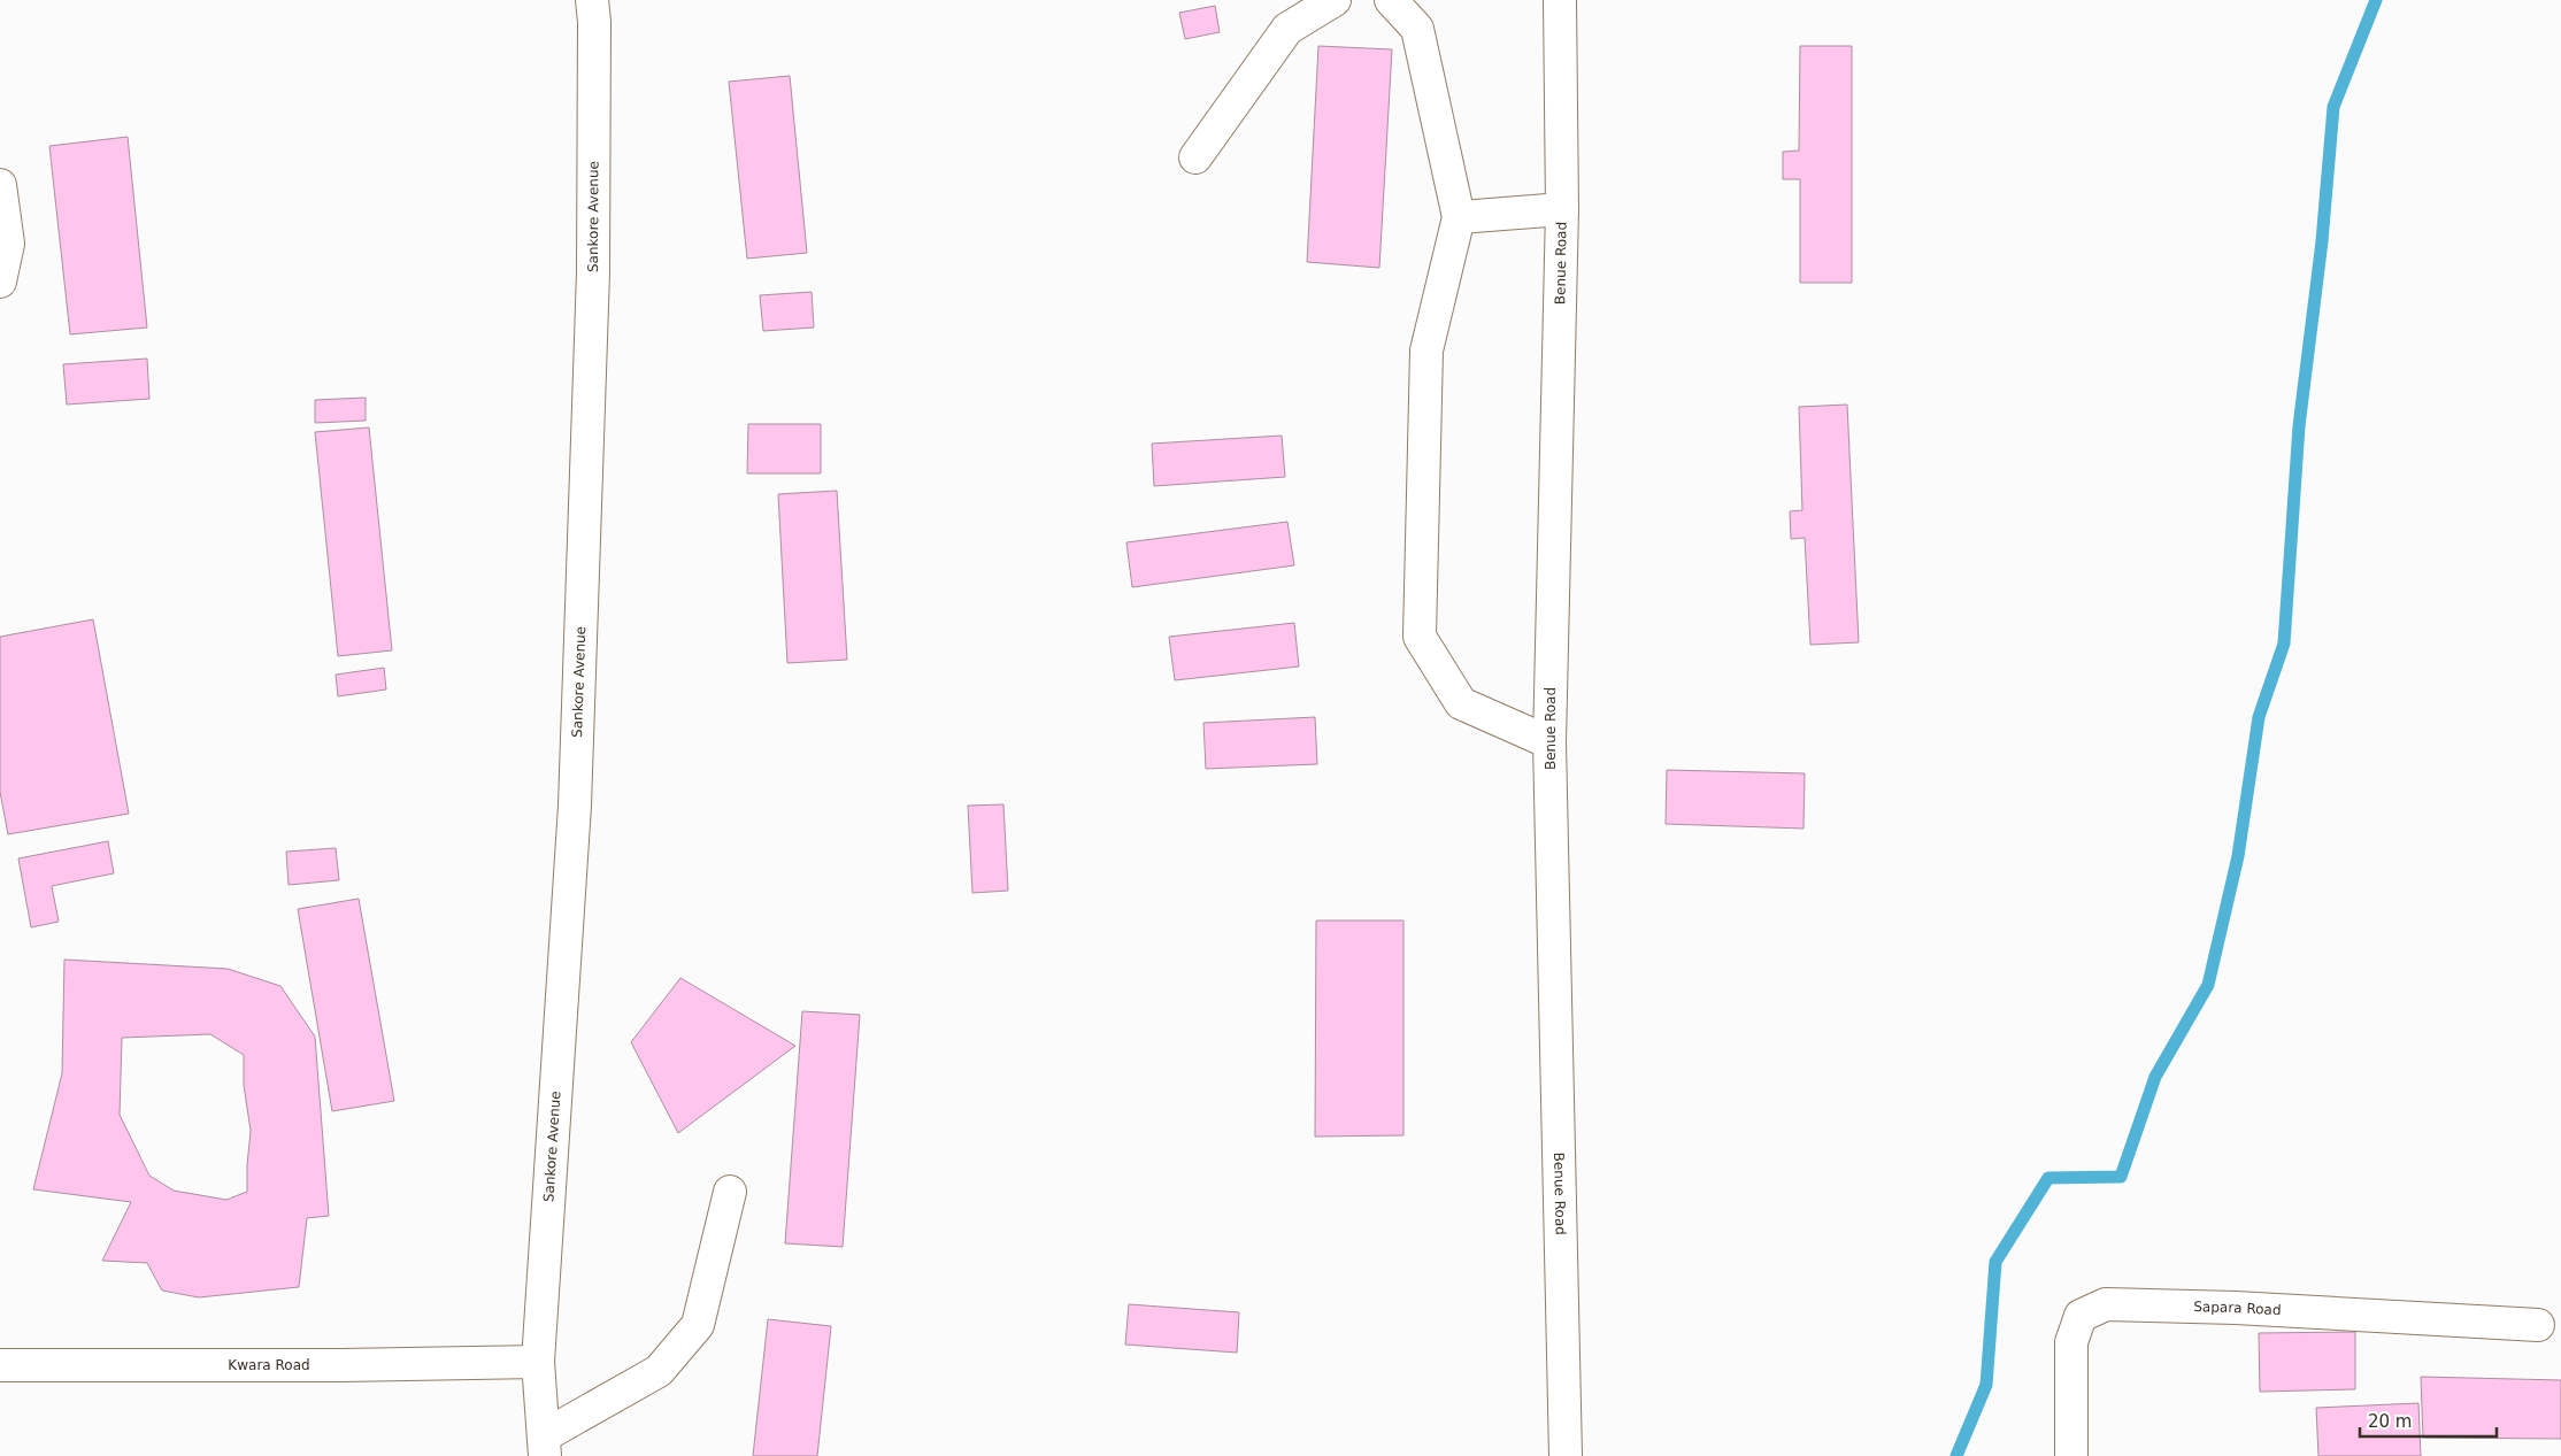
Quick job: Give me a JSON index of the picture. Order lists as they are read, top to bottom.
{
  "streets": {
    "street": [
      "Sankore Avenue",
      "Benue Road",
      "Sapara Road",
      "Kwara Road"
    ]
  },
  "crossings": [
    ["Sankore Avenue", "Kwara Road"]
  ],
  "scale_bar": "20 m"
}
